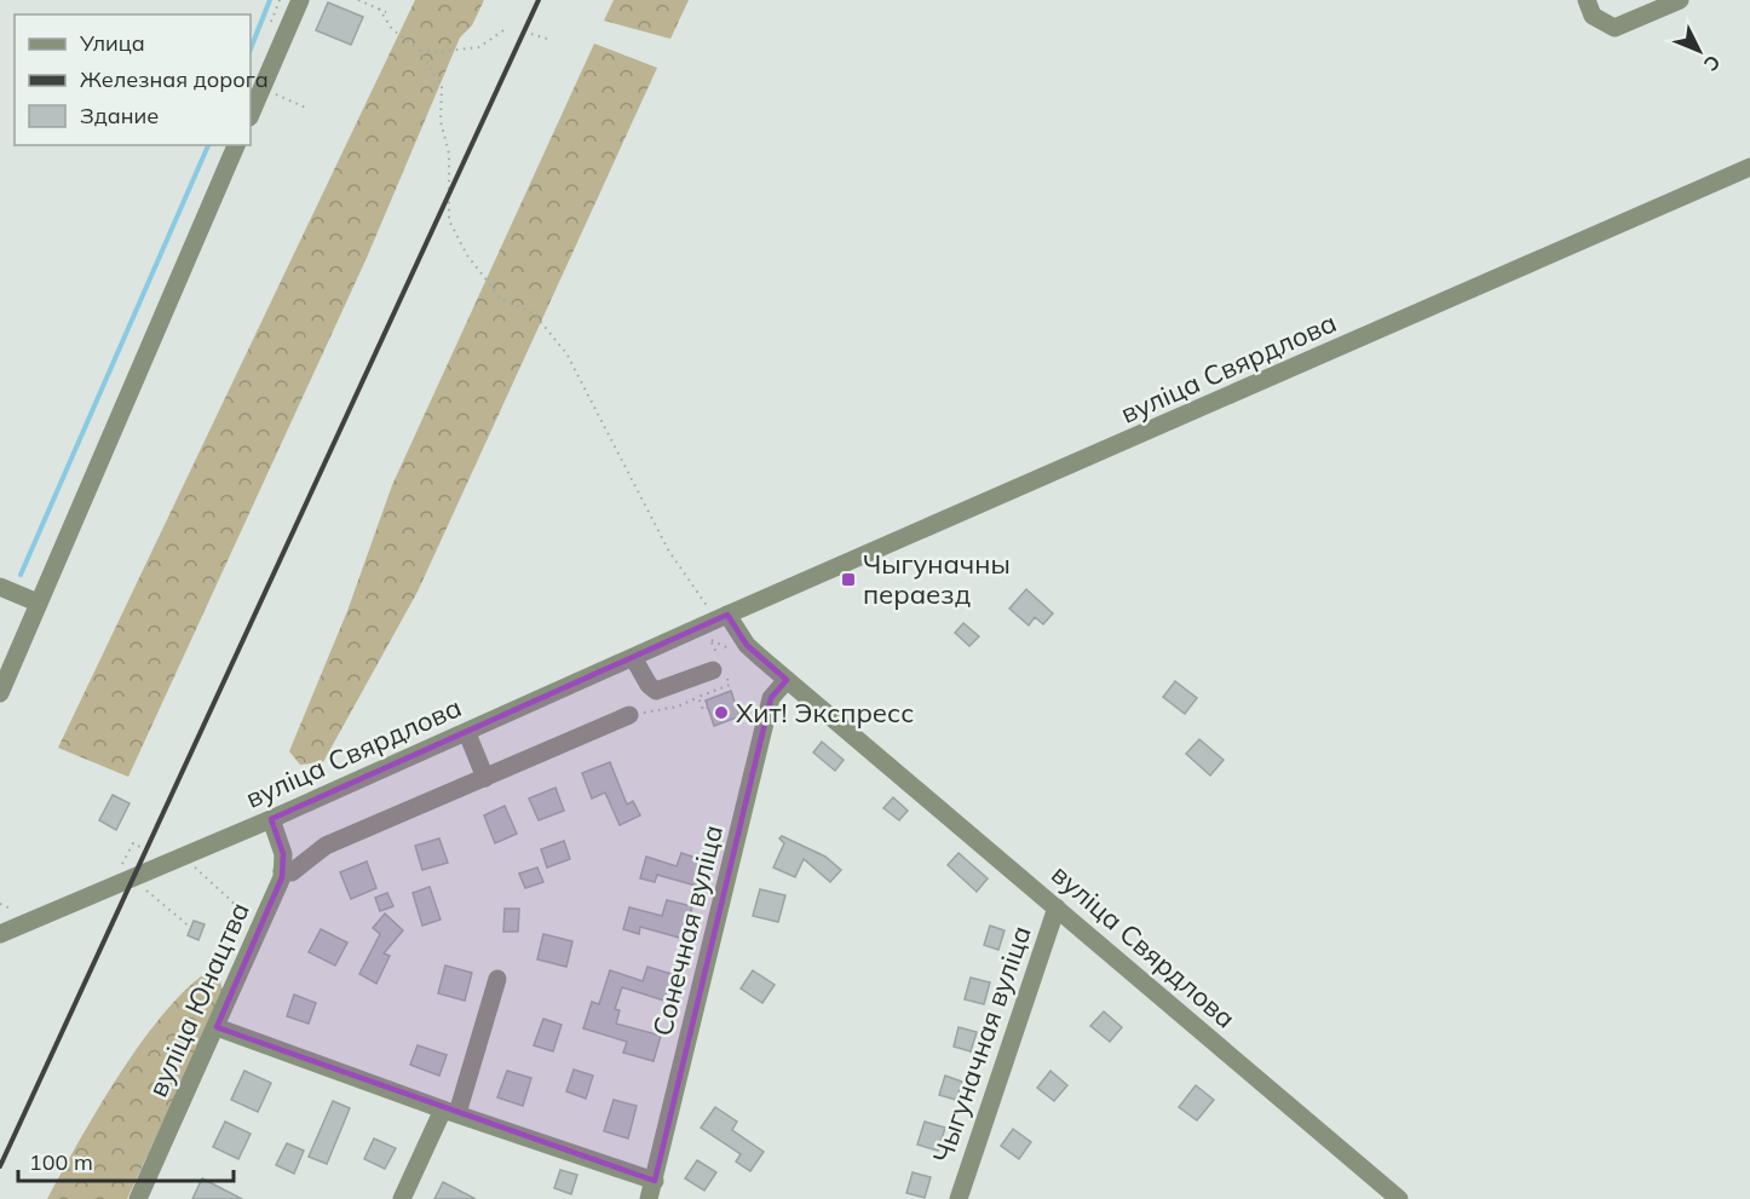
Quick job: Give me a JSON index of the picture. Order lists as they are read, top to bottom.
{
  "streets": {
    "street": [
      "вуліца Свярдлова",
      "Сонечная вуліца",
      "вуліца Юнацтва",
      "Чыгуначная вуліца"
    ]
  },
  "crossings": [
    ["вуліца Свярдлова", "Сонечная вуліца"],
    ["вуліца Свярдлова", "Чыгуначная вуліца"]
  ],
  "places": {
    "transit": ["Чыгуначны пераезд"],
    "other": ["Хит! Экспресс"]
  },
  "legend": ["Улица", "Железная дорога", "Здание"],
  "scale_bar": "100 m",
  "north": "bottom right"
}
